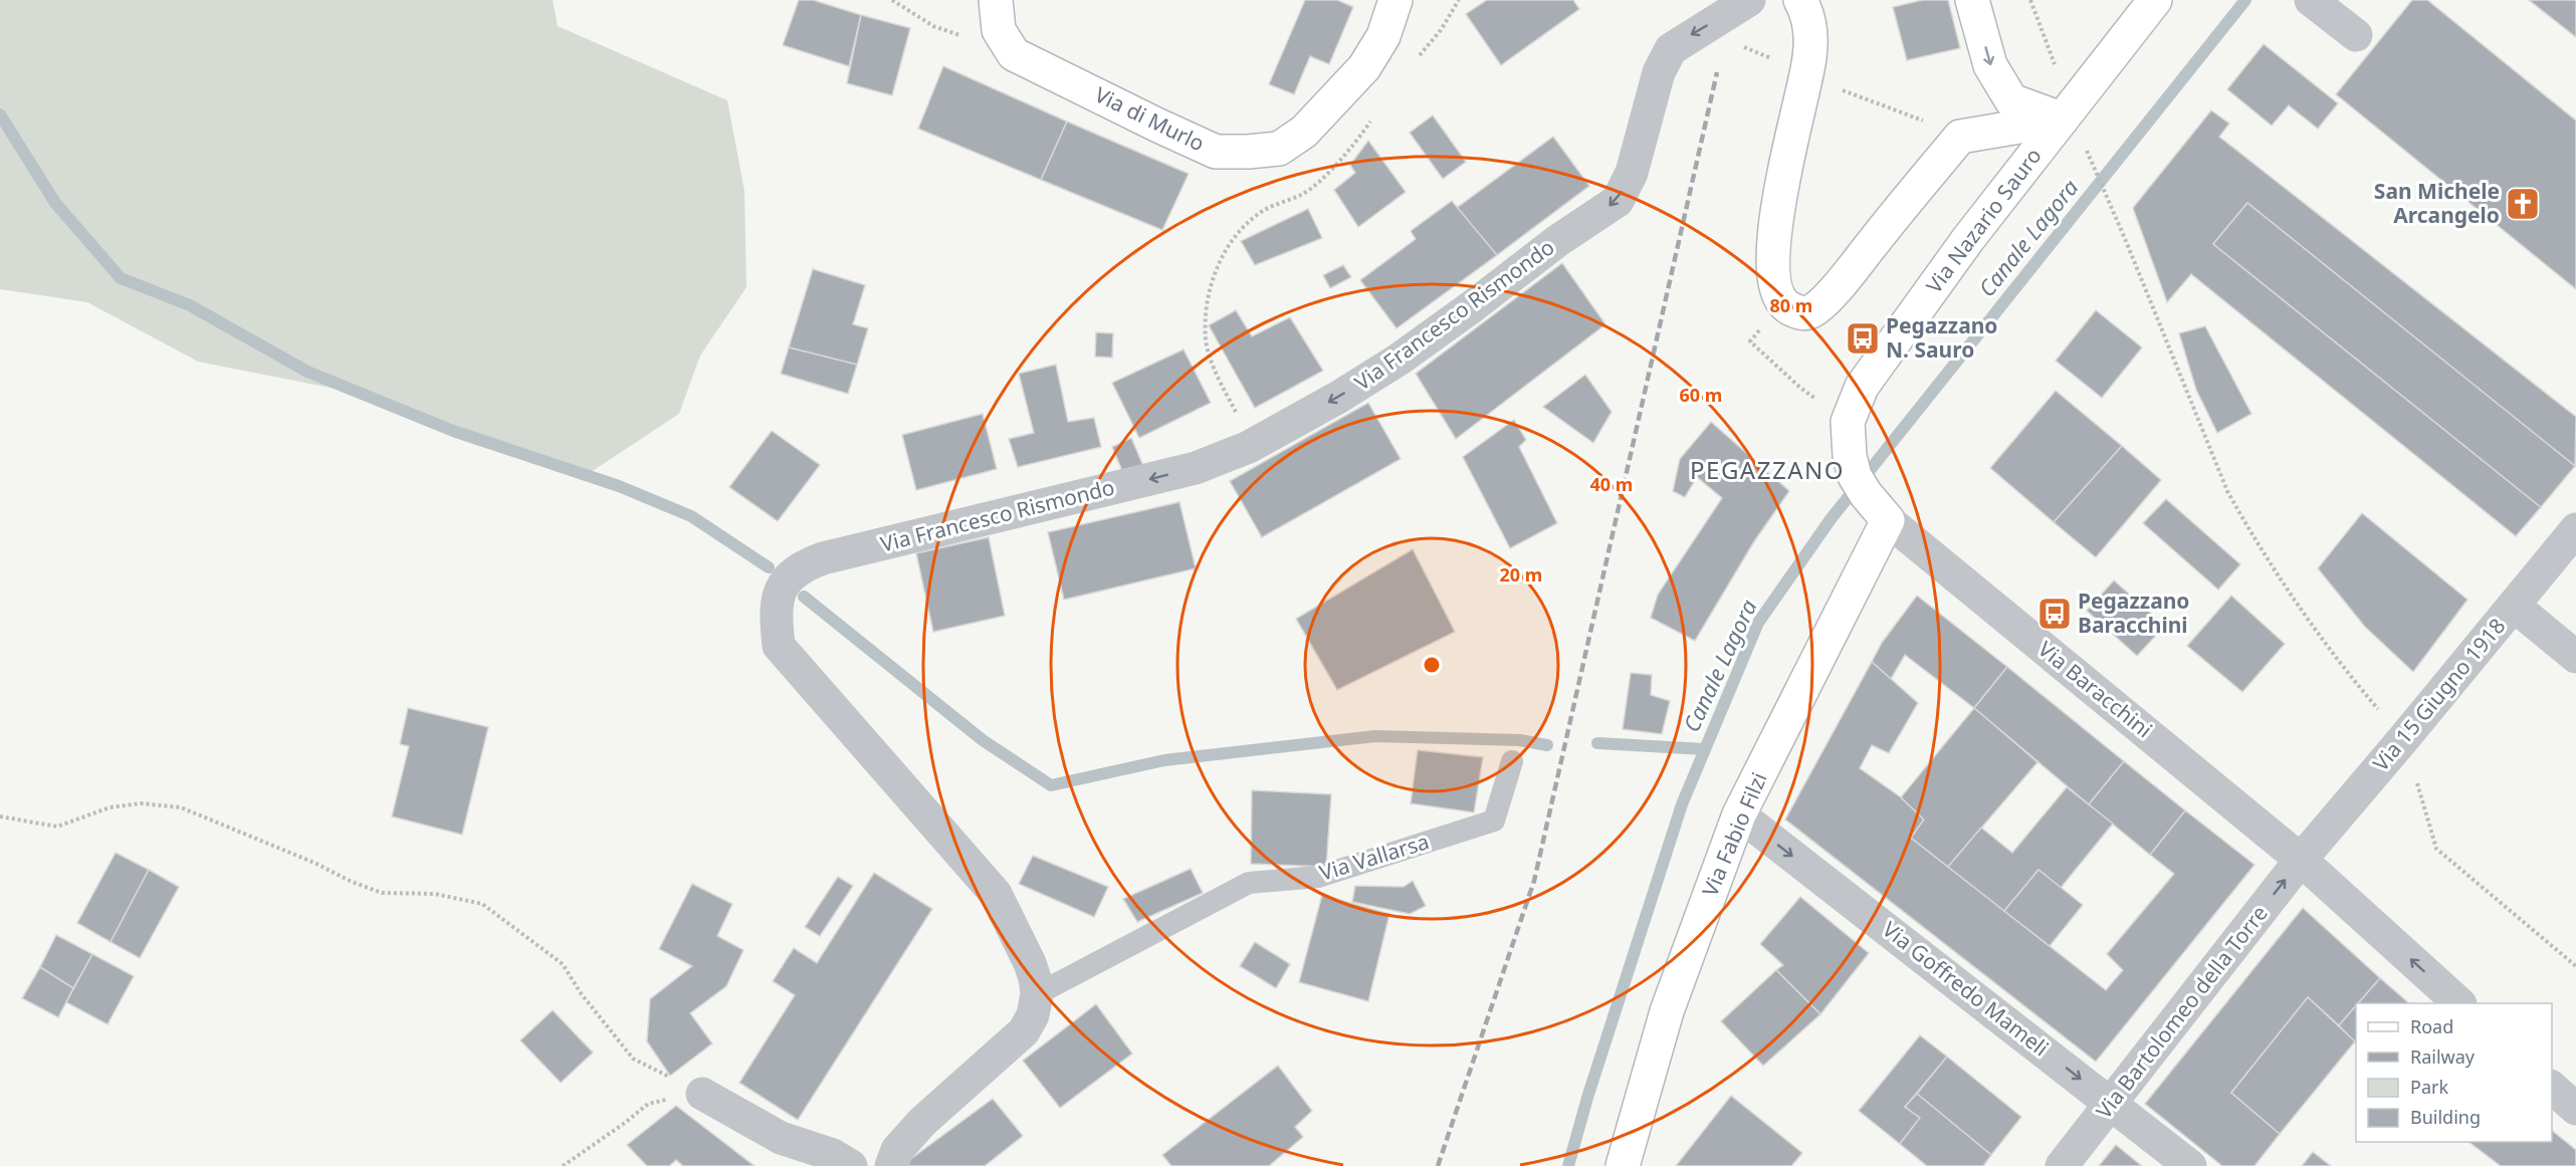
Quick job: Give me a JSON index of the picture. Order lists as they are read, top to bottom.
{
  "streets": {
    "street": [
      "Via di Murlo",
      "Via Nazario Sauro",
      "Via Francesco Rismondo",
      "Via Baracchini",
      "Via 15 Giugno 1918",
      "Via Fabio Filzi",
      "Via Goffredo Mameli",
      "Via Bartolomeo della Torre"
    ],
    "lane": ["Via Vallarsa"]
  },
  "crossings": [
    ["Via Nazario Sauro", "Via Baracchini"],
    ["Via Nazario Sauro", "Via Fabio Filzi"],
    ["Via Francesco Rismondo", "Via Vallarsa"],
    ["Via Baracchini", "Via 15 Giugno 1918"],
    ["Via Baracchini", "Via Fabio Filzi"],
    ["Via Baracchini", "Via Bartolomeo della Torre"],
    ["Via 15 Giugno 1918", "Via Bartolomeo della Torre"],
    ["Via Fabio Filzi", "Via Goffredo Mameli"],
    ["Via Goffredo Mameli", "Via Bartolomeo della Torre"]
  ],
  "one_way": ["Via Goffredo Mameli", "Via Bartolomeo della Torre"],
  "districts": ["PEGAZZANO"],
  "water": ["Canale Lagora"],
  "places": {
    "church": ["San Michele Arcangelo"],
    "bus stop": ["Pegazzano N. Sauro", "Pegazzano Baracchini"]
  },
  "legend": [
    "Road",
    "Railway",
    "Park",
    "Building"
  ],
  "rings": [
    "80 m",
    "60 m",
    "40 m",
    "20 m"
  ]
}
